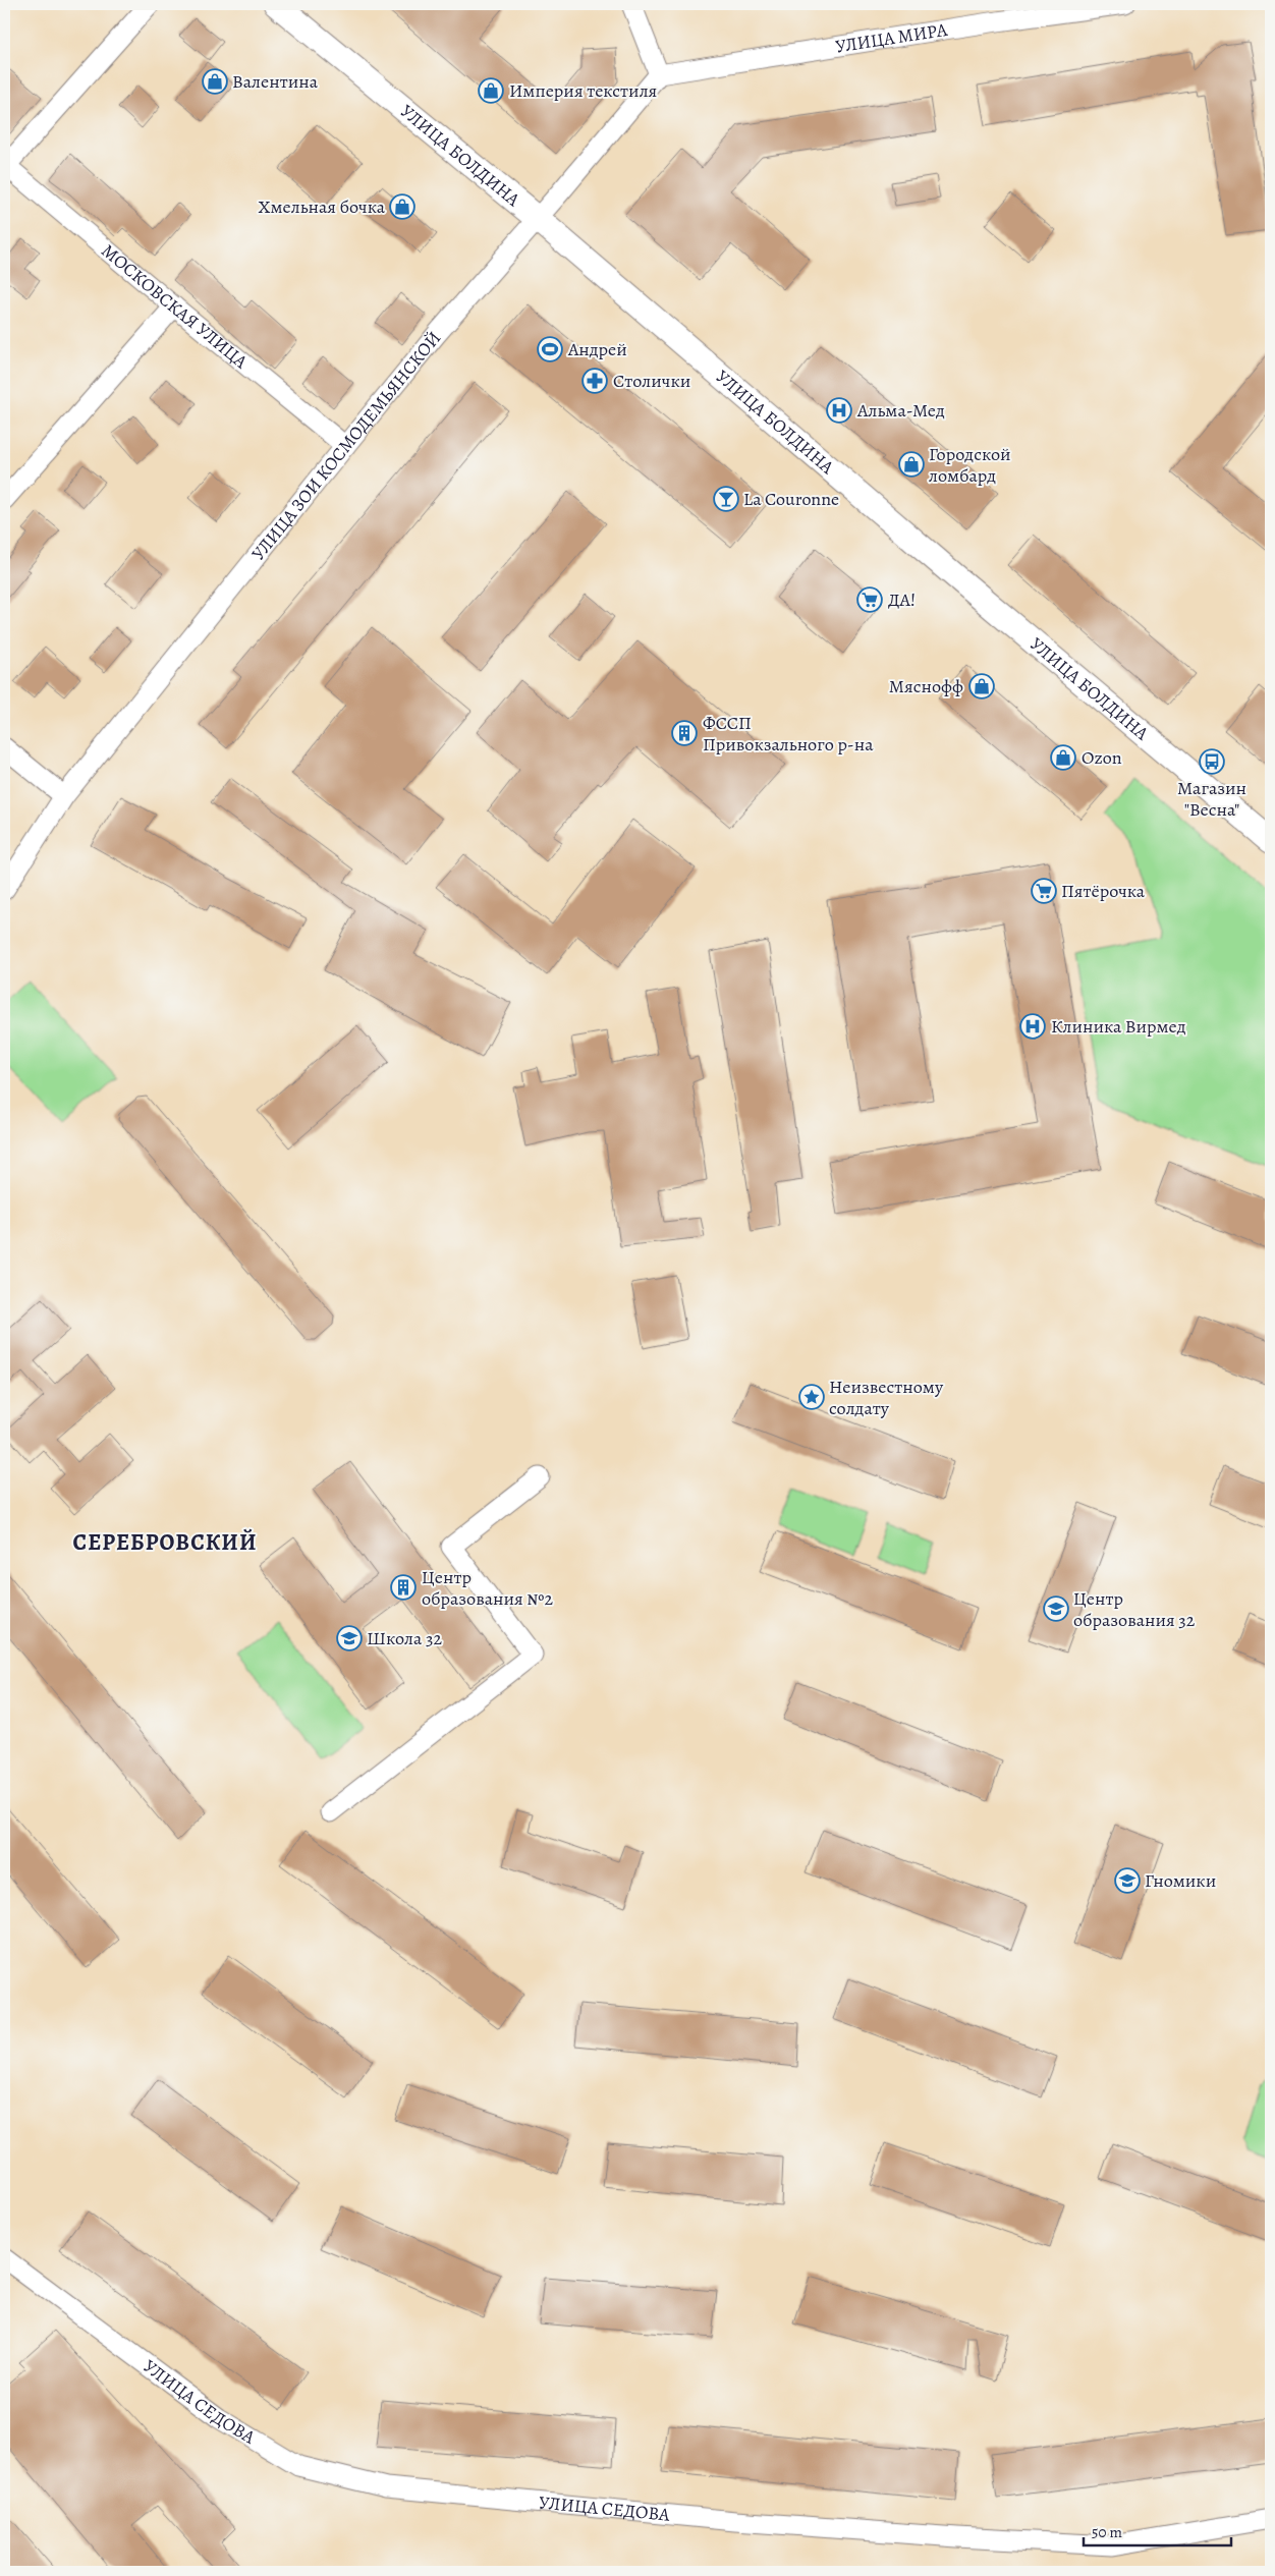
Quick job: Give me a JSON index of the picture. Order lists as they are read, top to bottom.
{
  "streets": {
    "main road": ["УЛИЦА БОЛДИНА"],
    "street": [
      "УЛИЦА МИРА",
      "МОСКОВСКАЯ УЛИЦА",
      "УЛИЦА ЗОИ КОСМОДЕМЬЯНСКОЙ",
      "УЛИЦА СЕДОВА"
    ]
  },
  "crossings": [
    ["УЛИЦА МИРА", "УЛИЦА ЗОИ КОСМОДЕМЬЯНСКОЙ"],
    ["УЛИЦА БОЛДИНА", "УЛИЦА ЗОИ КОСМОДЕМЬЯНСКОЙ"],
    ["МОСКОВСКАЯ УЛИЦА", "УЛИЦА ЗОИ КОСМОДЕМЬЯНСКОЙ"]
  ],
  "districts": ["СЕРЕБРОВСКИЙ"],
  "places": {
    "shop": [
      "Валентина",
      "Империя текстиля",
      "Хмельная бочка",
      "Городской ломбард",
      "Мяснофф",
      "Ozon"
    ],
    "sports": ["Андрей"],
    "pharmacy": ["Столички"],
    "hospital": ["Альма-Мед", "Клиника Вирмед"],
    "bar": ["La Couronne"],
    "supermarket": ["ДА!", "Пятёрочка"],
    "building": ["ФССП Привокзального р-на", "Центр образования №2"],
    "bus stop": ["Магазин \"Весна\""],
    "place": ["Неизвестному солдату"],
    "school or university": ["Центр образования 32", "Школа 32", "Гномики"]
  },
  "scale_bar": "50 m"
}
